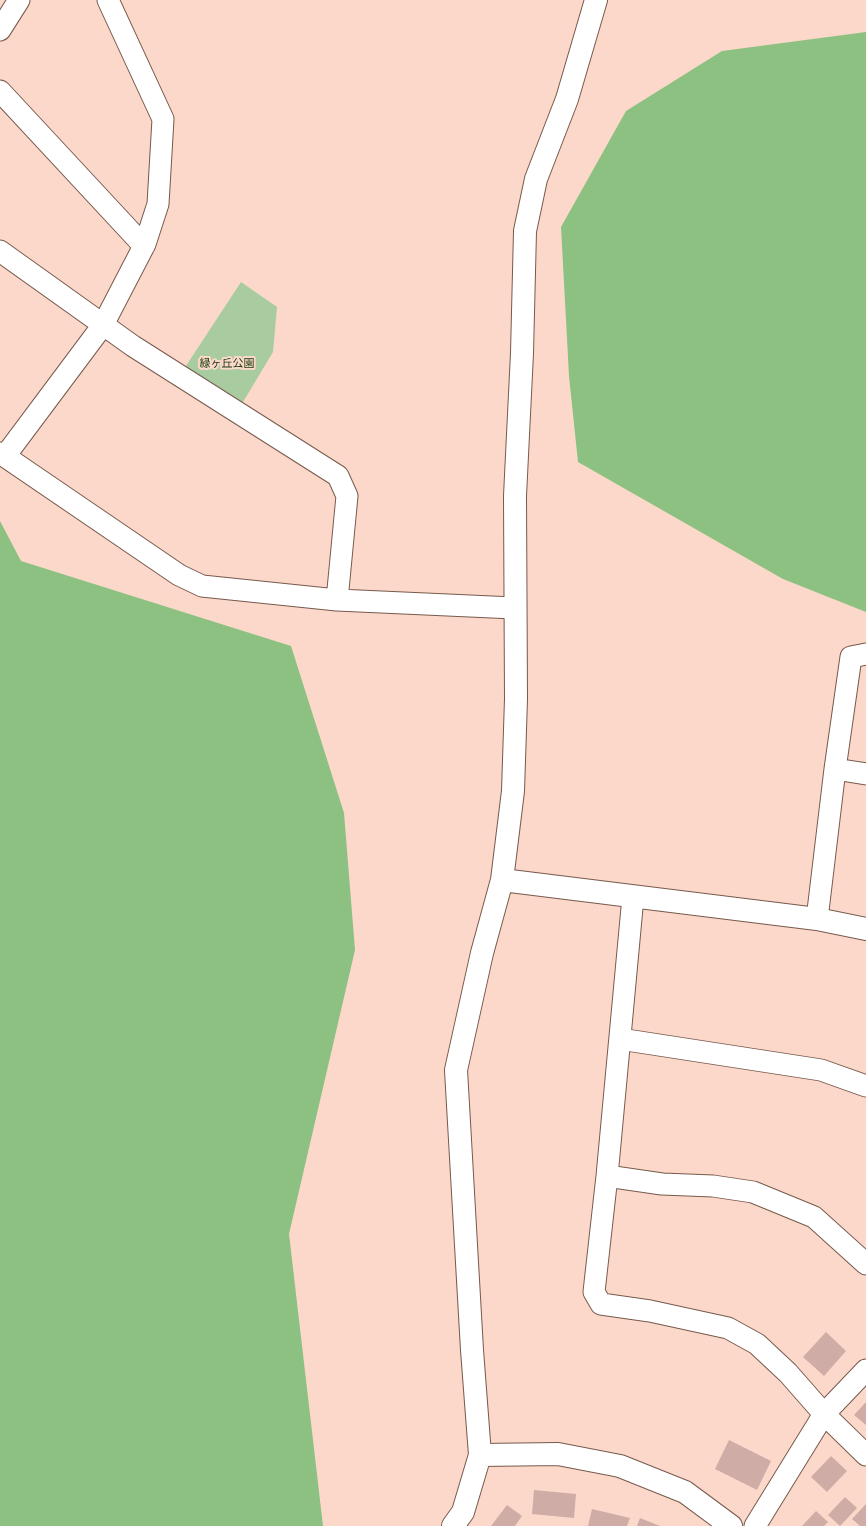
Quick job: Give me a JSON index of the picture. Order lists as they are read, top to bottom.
{
  "parks": ["緑ヶ丘公園"]
}
